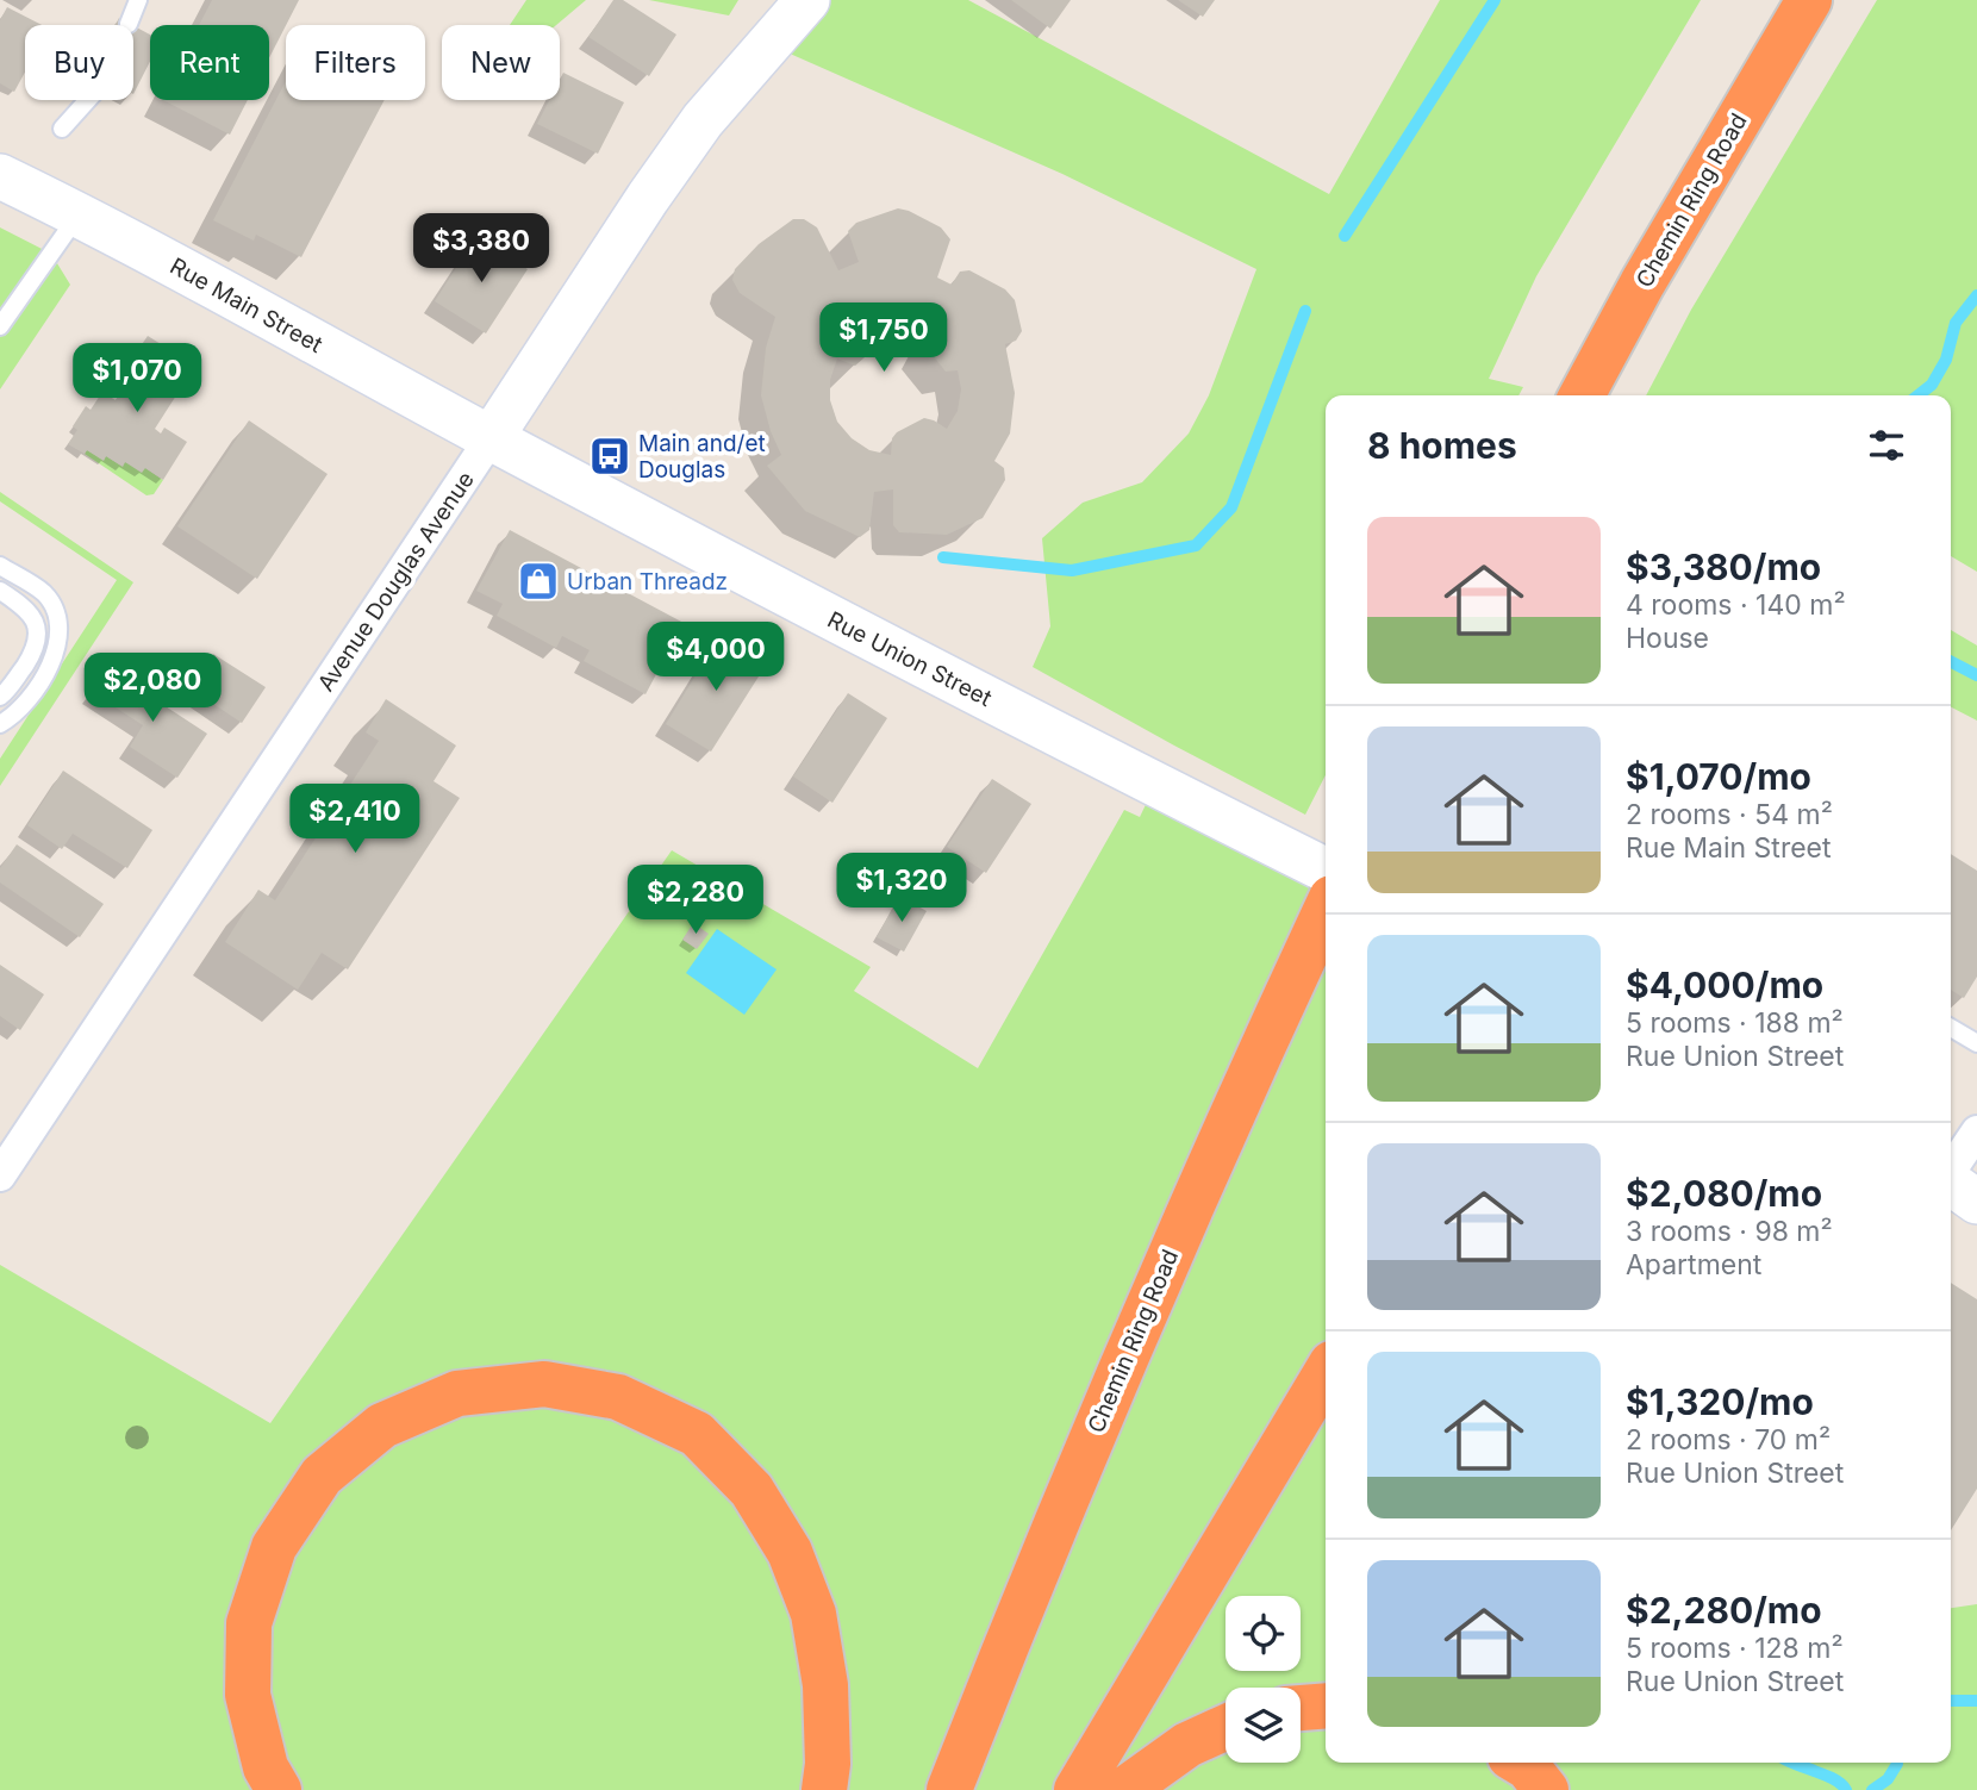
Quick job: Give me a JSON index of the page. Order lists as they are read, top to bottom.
{
  "streets": {
    "highway": ["Chemin Ring Road"],
    "main road": ["Rue Main Street", "Avenue Douglas Avenue", "Rue Union Street"]
  },
  "crossings": [
    ["Rue Main Street", "Avenue Douglas Avenue"],
    ["Rue Main Street", "Rue Union Street"],
    ["Avenue Douglas Avenue", "Rue Union Street"]
  ],
  "places": {
    "bus stop": ["Main and/et Douglas"],
    "shop": ["Urban Threadz"]
  },
  "page": {
    "chip": [
      "Buy",
      "Rent",
      "Filters",
      "New"
    ],
    "price": [
      "$3,380",
      "$1,750",
      "$1,070",
      "$4,000",
      "$2,080",
      "$2,410",
      "$1,320",
      "$2,280"
    ],
    "heading": "8 homes",
    "list": [
      {
        "name": "$3,380/mo",
        "note": "4 rooms · 140 m² · House"
      },
      {
        "name": "$1,070/mo",
        "note": "2 rooms · 54 m² · Rue Main Street"
      },
      {
        "name": "$4,000/mo",
        "note": "5 rooms · 188 m² · Rue Union Street"
      },
      {
        "name": "$2,080/mo",
        "note": "3 rooms · 98 m² · Apartment"
      },
      {
        "name": "$1,320/mo",
        "note": "2 rooms · 70 m² · Rue Union Street"
      },
      {
        "name": "$2,280/mo",
        "note": "5 rooms · 128 m² · Rue Union Street"
      }
    ]
  }
}
